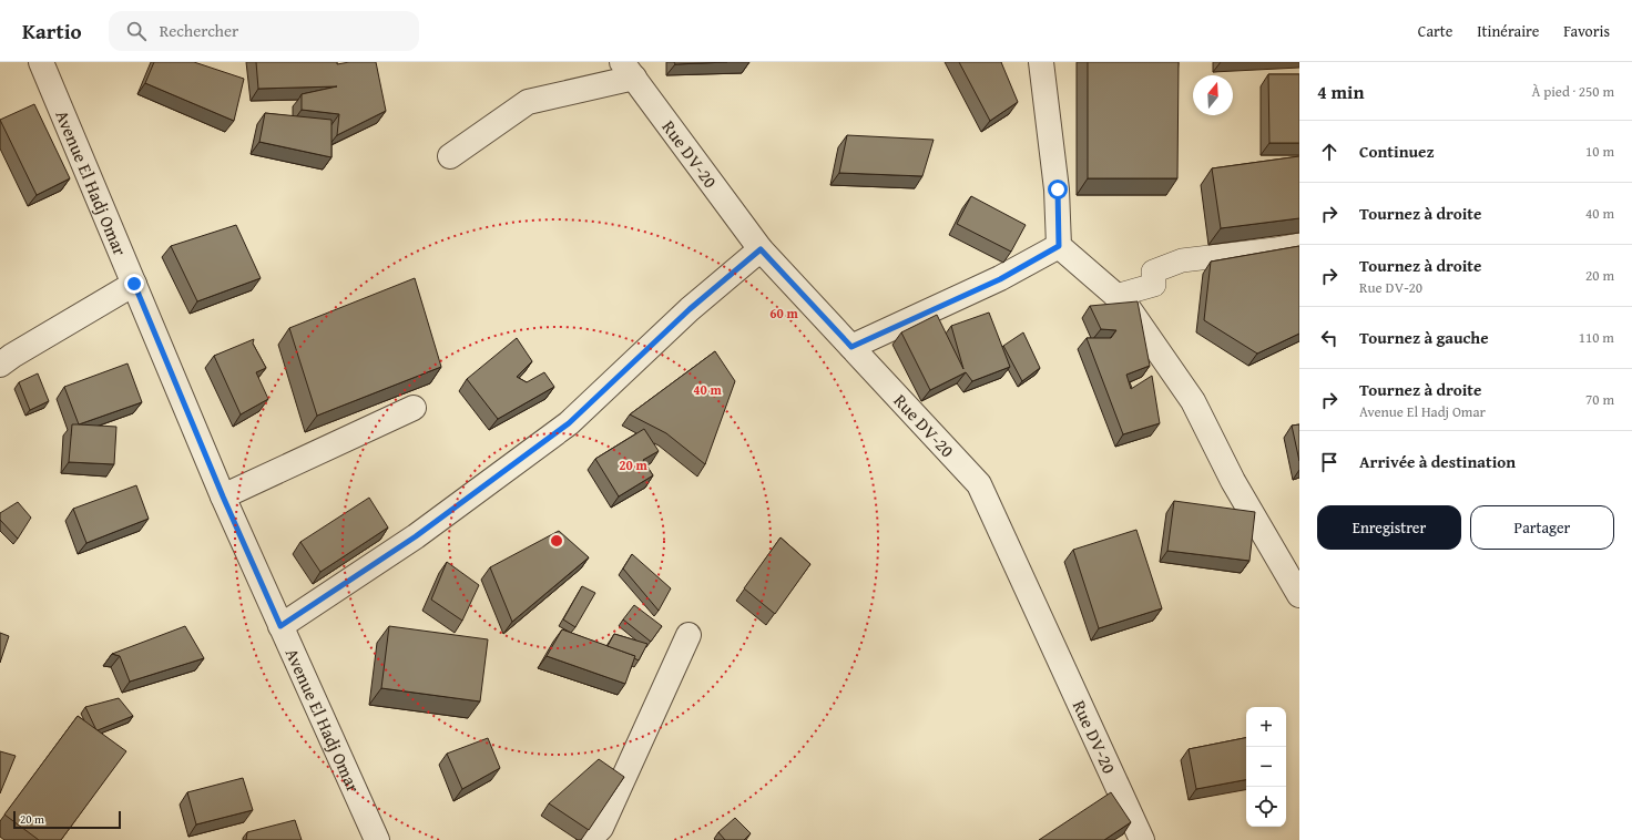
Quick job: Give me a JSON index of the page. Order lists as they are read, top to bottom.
{
  "streets": {
    "street": ["Rue DV-20", "Avenue El Hadj Omar"]
  },
  "scale_bar": "20 m",
  "north": "top",
  "page": {
    "header": "Kartio",
    "search": "Rechercher",
    "nav": ["Carte", "Itinéraire", "Favoris"],
    "heading": ["4 min", "À pied · 250 m"],
    "list": [
      ["Continuez", "10 m"],
      ["Tournez à droite", "40 m"],
      ["Tournez à droite", "Rue DV-20", "20 m"],
      ["Tournez à gauche", "110 m"],
      ["Tournez à droite", "Avenue El Hadj Omar", "70 m"],
      "Arrivée à destination"
    ],
    "buttons": ["Enregistrer", "Partager"],
    "map_buttons": ["+", "−"],
    "scale": "20 m"
  },
  "rings": ["60 m", "40 m", "20 m"]
}
